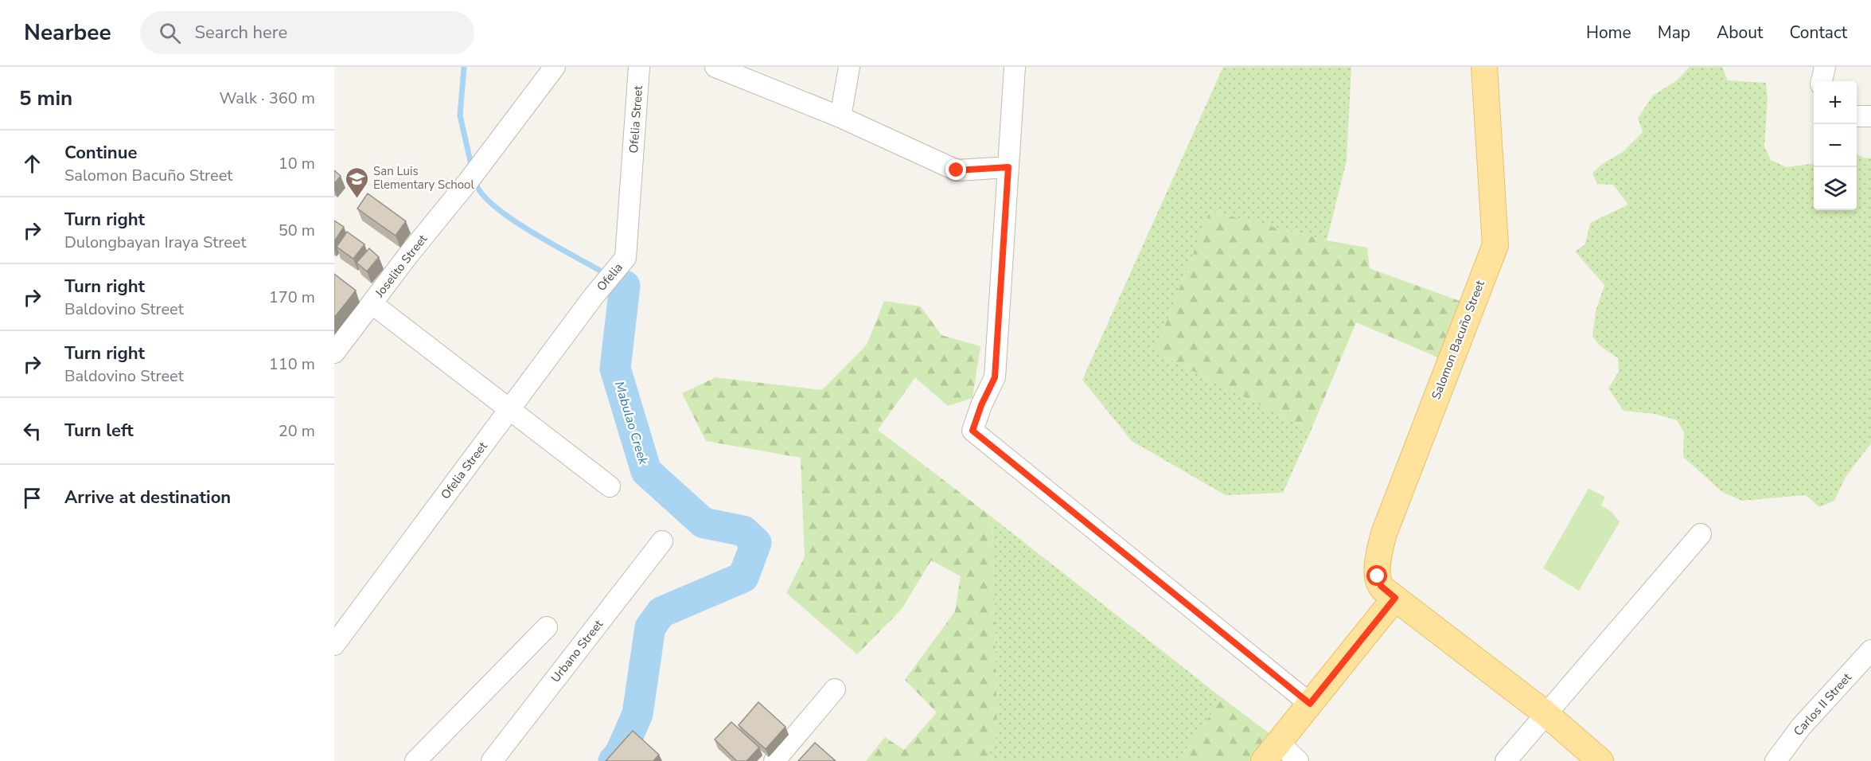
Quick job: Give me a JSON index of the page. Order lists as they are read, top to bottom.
{
  "streets": {
    "main road": ["Salomon Bacuño Street"],
    "street": [
      "Ofelia Street",
      "Joselito Street",
      "Ofelia",
      "Urbano Street",
      "Carlos II Street"
    ]
  },
  "crossings": [
    ["Ofelia Street", "Ofelia"]
  ],
  "water": ["Mabulao Creek"],
  "places": {
    "school or university": ["San Luis Elementary School"]
  },
  "page": {
    "header": "Nearbee",
    "search": "Search here",
    "nav": [
      "Home",
      "Map",
      "About",
      "Contact"
    ],
    "heading": ["5 min", "Walk · 360 m"],
    "map_buttons": ["+", "−"],
    "list": [
      ["Continue", "Salomon Bacuño Street", "10 m"],
      ["Turn right", "Dulongbayan Iraya Street", "50 m"],
      ["Turn right", "Baldovino Street", "170 m"],
      ["Turn right", "Baldovino Street", "110 m"],
      ["Turn left", "20 m"],
      "Arrive at destination"
    ]
  }
}
